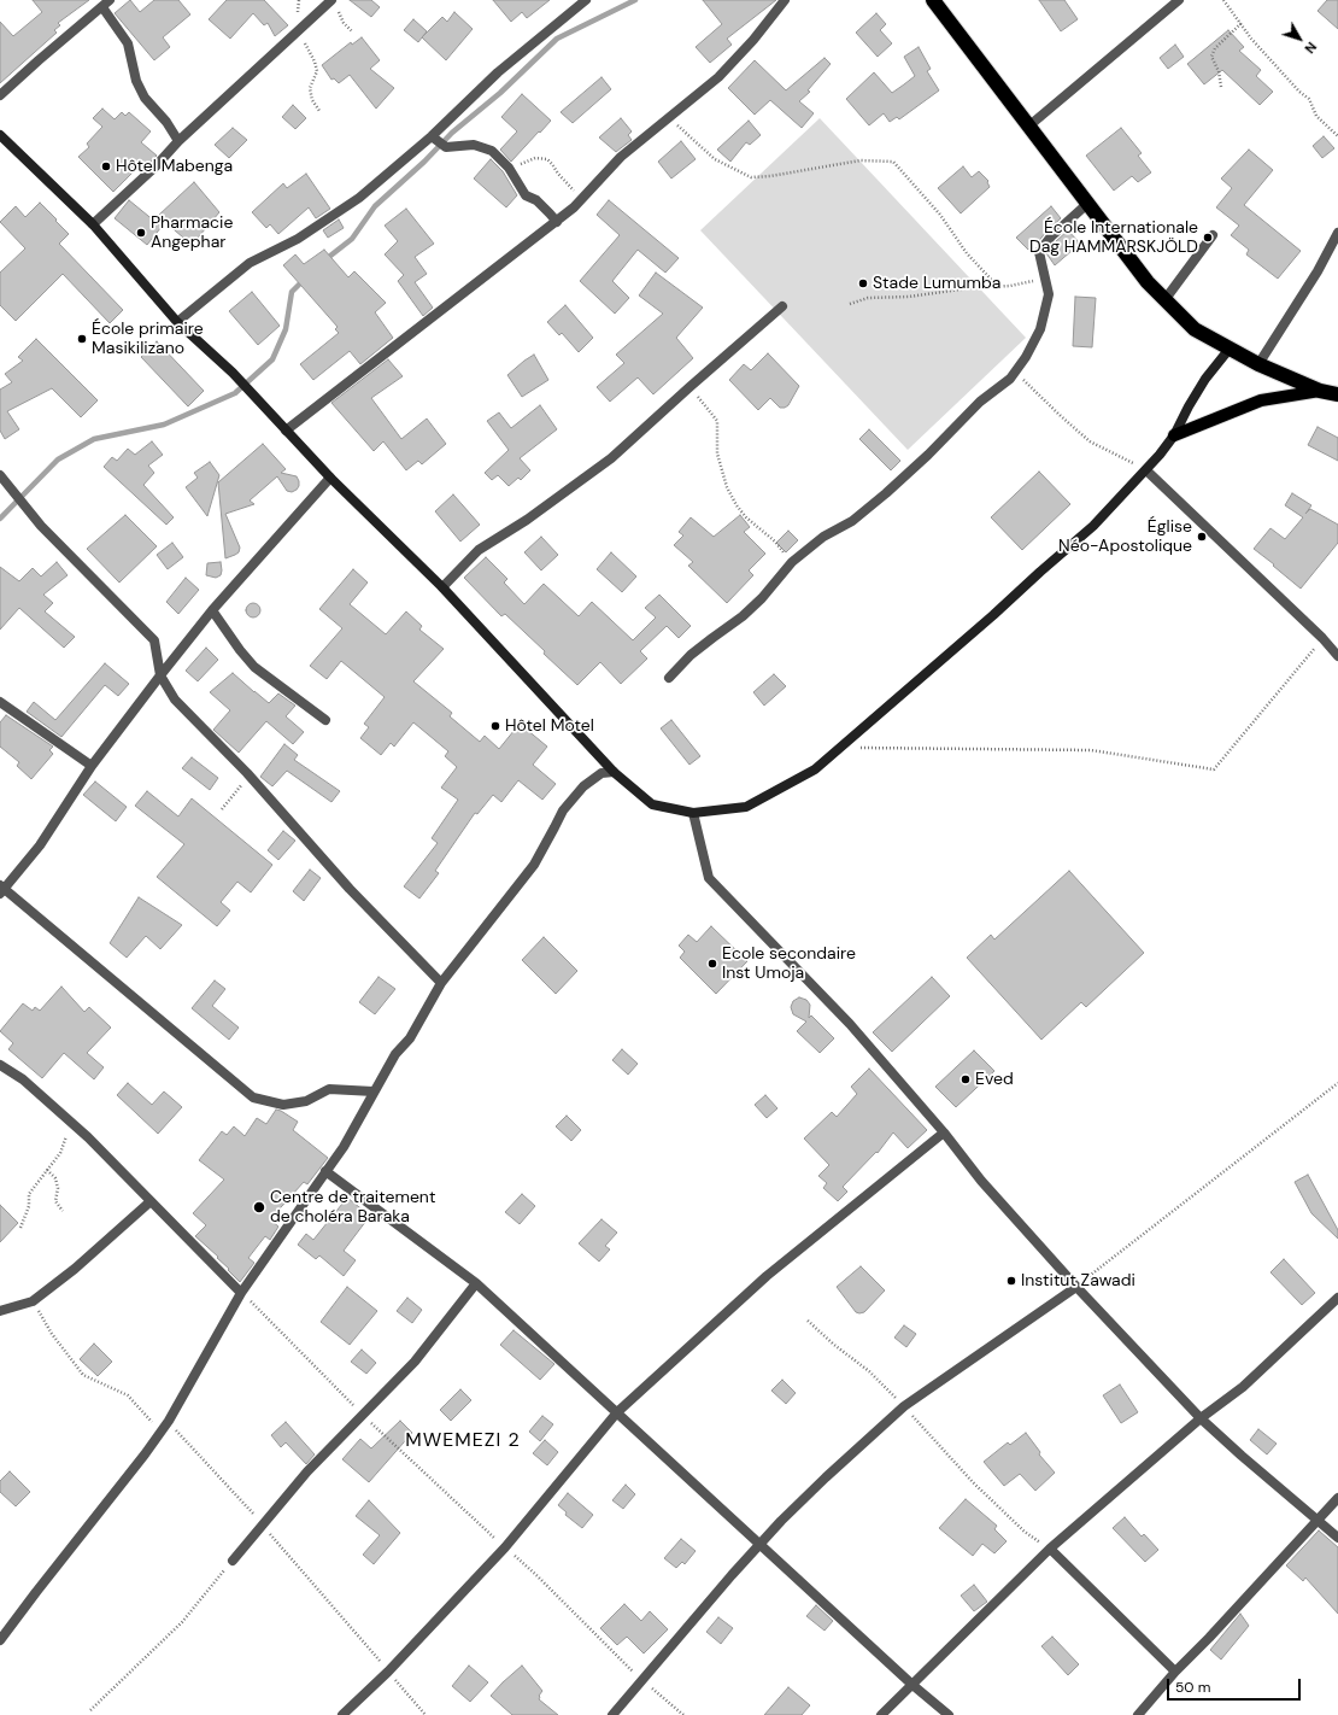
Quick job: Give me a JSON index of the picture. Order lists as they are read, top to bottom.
{
  "districts": ["MWEMEZI 2"],
  "places": [
    "Hôtel Mabenga",
    "Pharmacie Angephar",
    "École Internationale Dag HAMMARSKJÖLD",
    "Stade Lumumba",
    "École primaire Masikilizano",
    "Église Néo-Apostolique",
    "Hôtel Motel",
    "Ecole secondaire Inst Umoja",
    "Eved",
    "Centre de traitement de choléra Baraka",
    "Institut Zawadi"
  ],
  "scale_bar": "50 m",
  "north": "bottom right"
}
